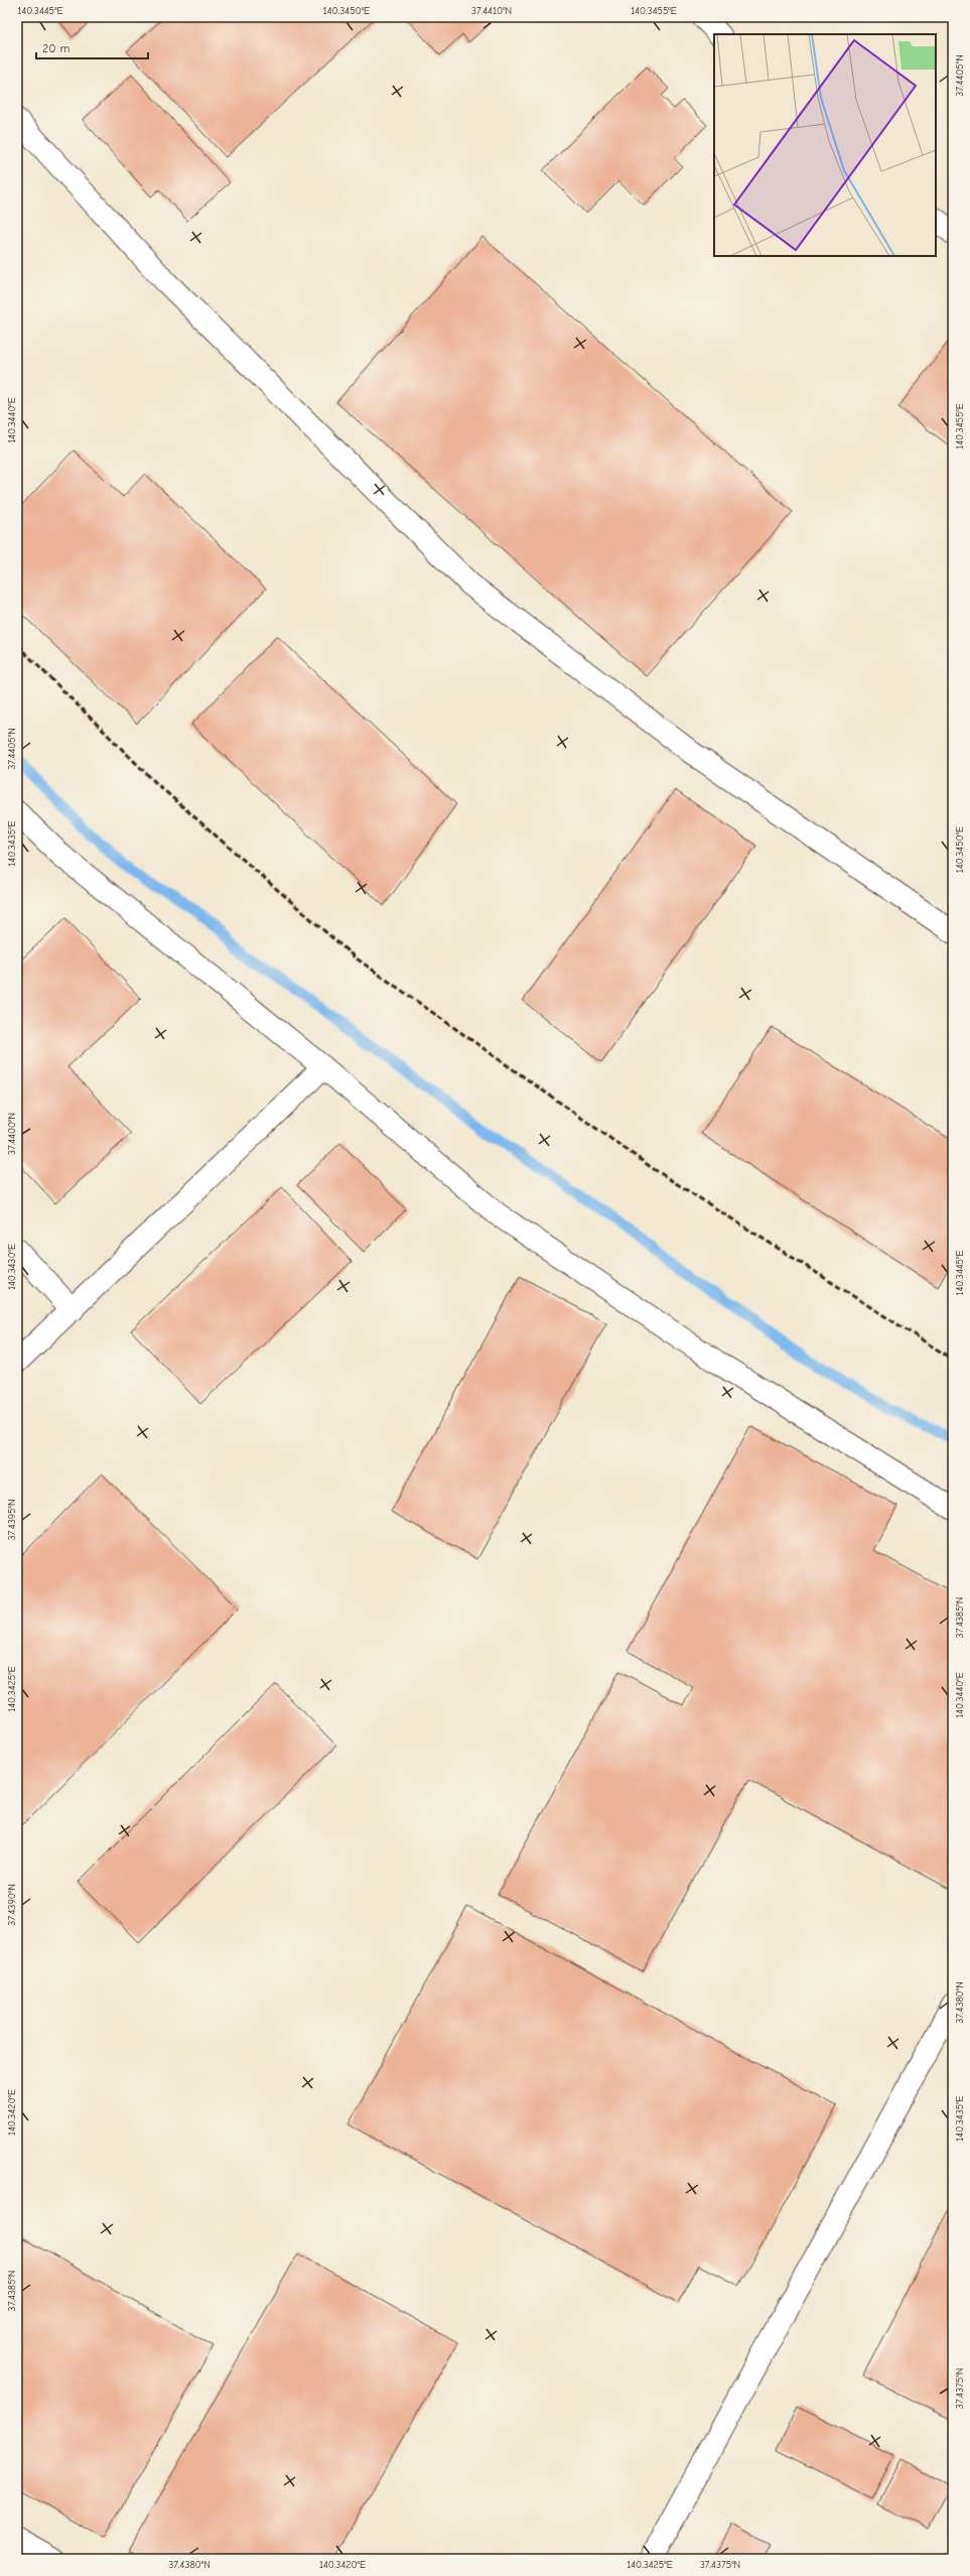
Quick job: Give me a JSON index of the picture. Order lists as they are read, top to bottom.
{
  "scale_bar": "20 m",
  "coordinates": [
    "140.3445°E",
    "140.3450°E",
    "37.4410°N",
    "140.3455°E",
    "37.4405°N",
    "140.3440°E",
    "140.3435°E",
    "37.4400°N",
    "140.3430°E",
    "37.4395°N",
    "37.4385°N",
    "140.3425°E",
    "37.4390°N",
    "37.4380°N",
    "140.3420°E",
    "37.4375°N"
  ]
}
